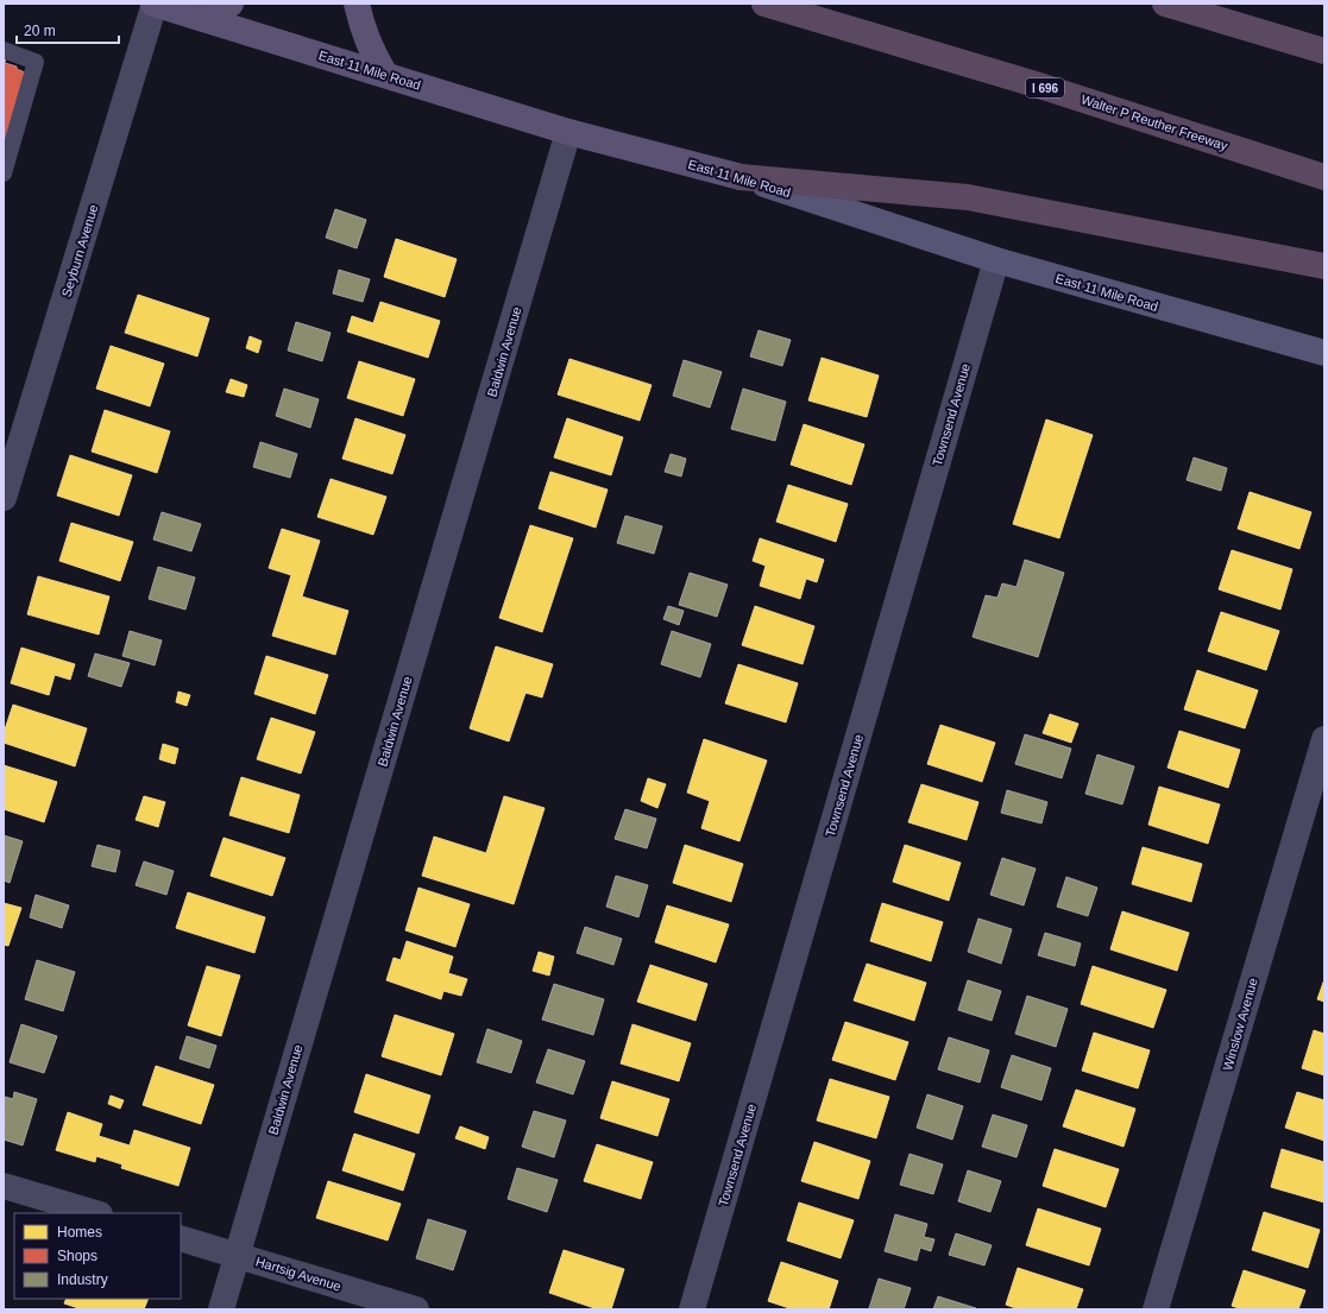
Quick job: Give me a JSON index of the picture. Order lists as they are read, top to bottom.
{
  "streets": {
    "highway": ["I 696", "Walter P Reuther Freeway"],
    "main road": ["East 11 Mile Road"],
    "street": [
      "Seyburn Avenue",
      "Baldwin Avenue",
      "Townsend Avenue",
      "Winslow Avenue",
      "Hartsig Avenue"
    ]
  },
  "crossings": [
    ["East 11 Mile Road", "Seyburn Avenue"],
    ["East 11 Mile Road", "Baldwin Avenue"],
    ["East 11 Mile Road", "Townsend Avenue"],
    ["Baldwin Avenue", "Hartsig Avenue"]
  ],
  "legend": ["Homes", "Shops", "Industry"],
  "scale_bar": "20 m"
}
